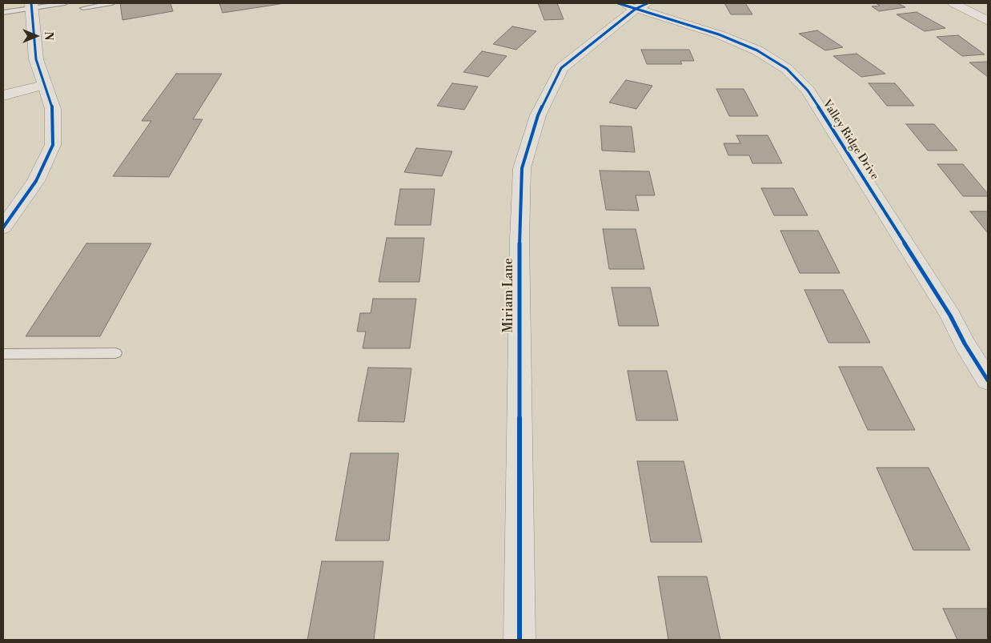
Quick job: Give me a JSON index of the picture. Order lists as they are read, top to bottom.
{
  "streets": {
    "street": ["Valley Ridge Drive", "Miriam Lane"]
  },
  "crossings": [
    ["Valley Ridge Drive", "Miriam Lane"]
  ],
  "north": "right"
}
